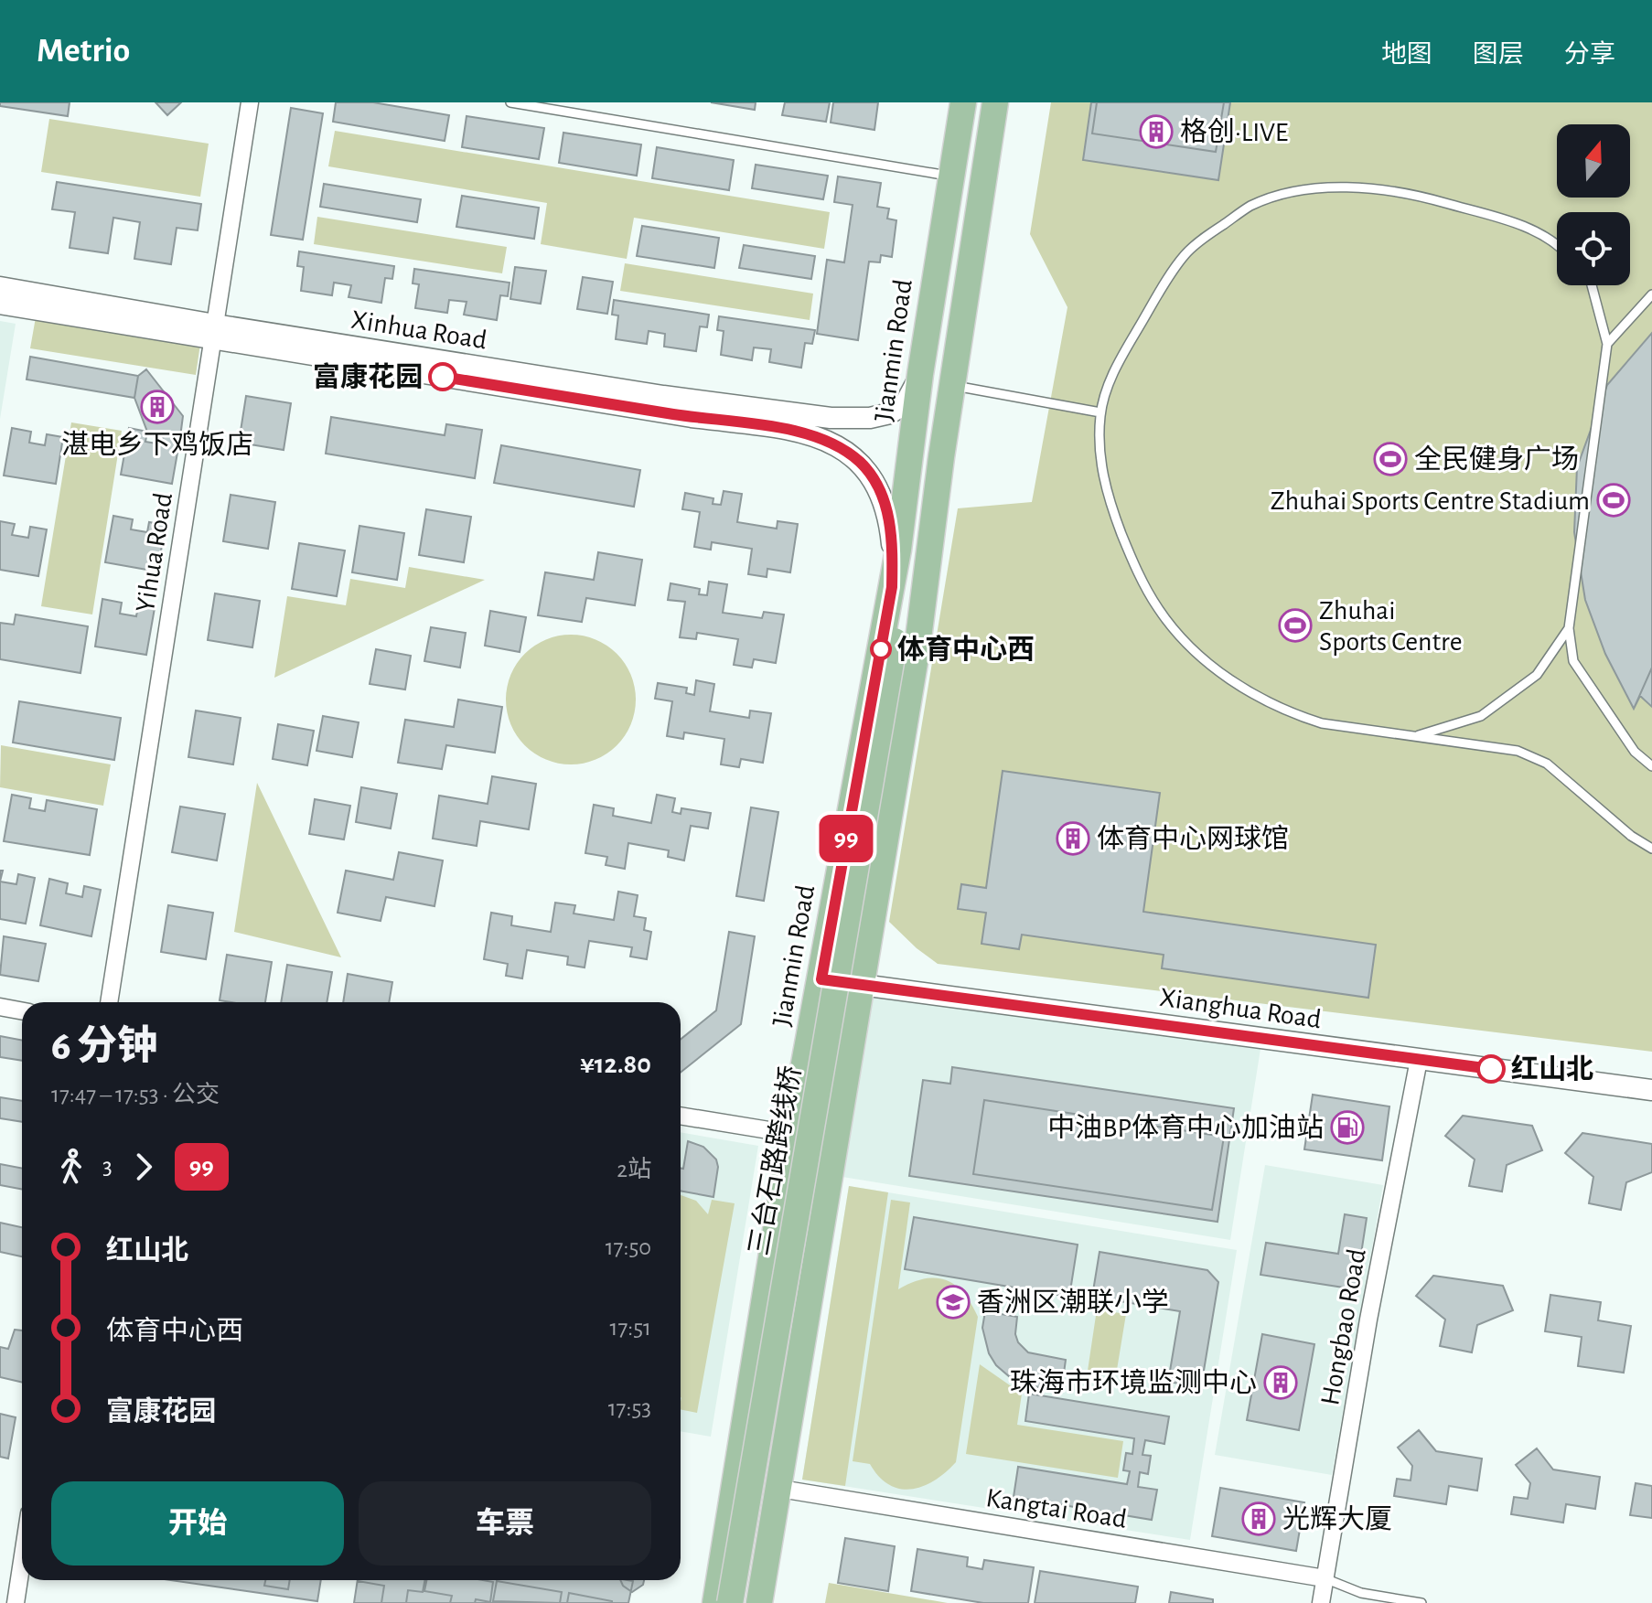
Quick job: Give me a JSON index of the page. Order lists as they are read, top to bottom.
{
  "streets": {
    "main road": ["Jianmin Road", "三台石路跨线桥"],
    "street": [
      "Xinhua Road",
      "Yihua Road",
      "Xianghua Road",
      "Hongbao Road",
      "Kangtai Road"
    ]
  },
  "crossings": [
    ["Xinhua Road", "Jianmin Road"],
    ["Xinhua Road", "Yihua Road"],
    ["Jianmin Road", "Xianghua Road"],
    ["Xianghua Road", "Hongbao Road"],
    ["Hongbao Road", "Kangtai Road"]
  ],
  "places": {
    "building": [
      "格创·LIVE",
      "湛电乡下鸡饭店",
      "体育中心网球馆",
      "珠海市环境监测中心",
      "光辉大厦"
    ],
    "other": ["富康花园", "体育中心西", "红山北"],
    "sports": ["全民健身广场", "Zhuhai Sports Centre Stadium", "Zhuhai Sports Centre"],
    "fuel station": ["中油BP体育中心加油站"],
    "school or university": ["香洲区潮联小学"]
  },
  "lines": ["bus line 99"],
  "north": "top",
  "page": {
    "header": "Metrio",
    "nav": ["地图", "图层", "分享"],
    "on_map": "99",
    "heading": ["6 分钟", "17:47 – 17:53 · 公交", "¥12.80"],
    "legs": ["3", "99", "2站"],
    "list": [
      {
        "name": "红山北",
        "value": "17:50"
      },
      {
        "name": "体育中心西",
        "value": "17:51"
      },
      {
        "name": "富康花园",
        "value": "17:53"
      }
    ],
    "buttons": ["开始", "车票"]
  }
}
